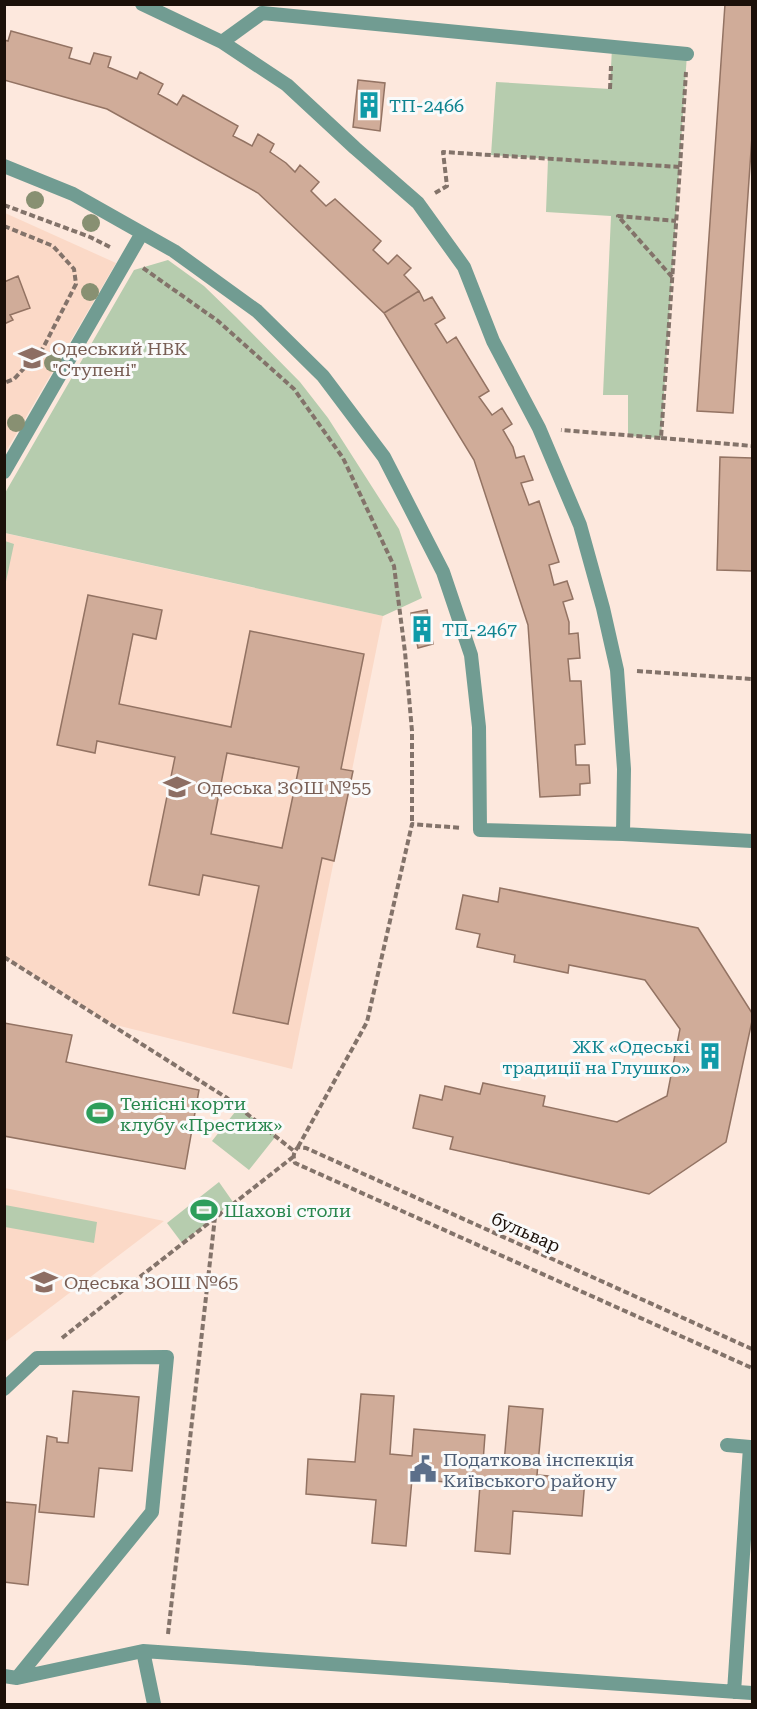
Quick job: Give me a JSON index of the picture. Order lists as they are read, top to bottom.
{
  "streets": {
    "path": ["бульвар"]
  },
  "places": {
    "building": ["ТП-2466", "ТП-2467", "ЖК «Одеські традиції на Глушко»"],
    "school or university": ["Одеський НВК \"Ступені\"", "Одеська ЗОШ №55", "Одеська ЗОШ №65"],
    "sports": ["Тенісні корти клубу «Престиж»", "Шахові столи"],
    "public building": ["Податкова інспекція Київського району"]
  }
}
